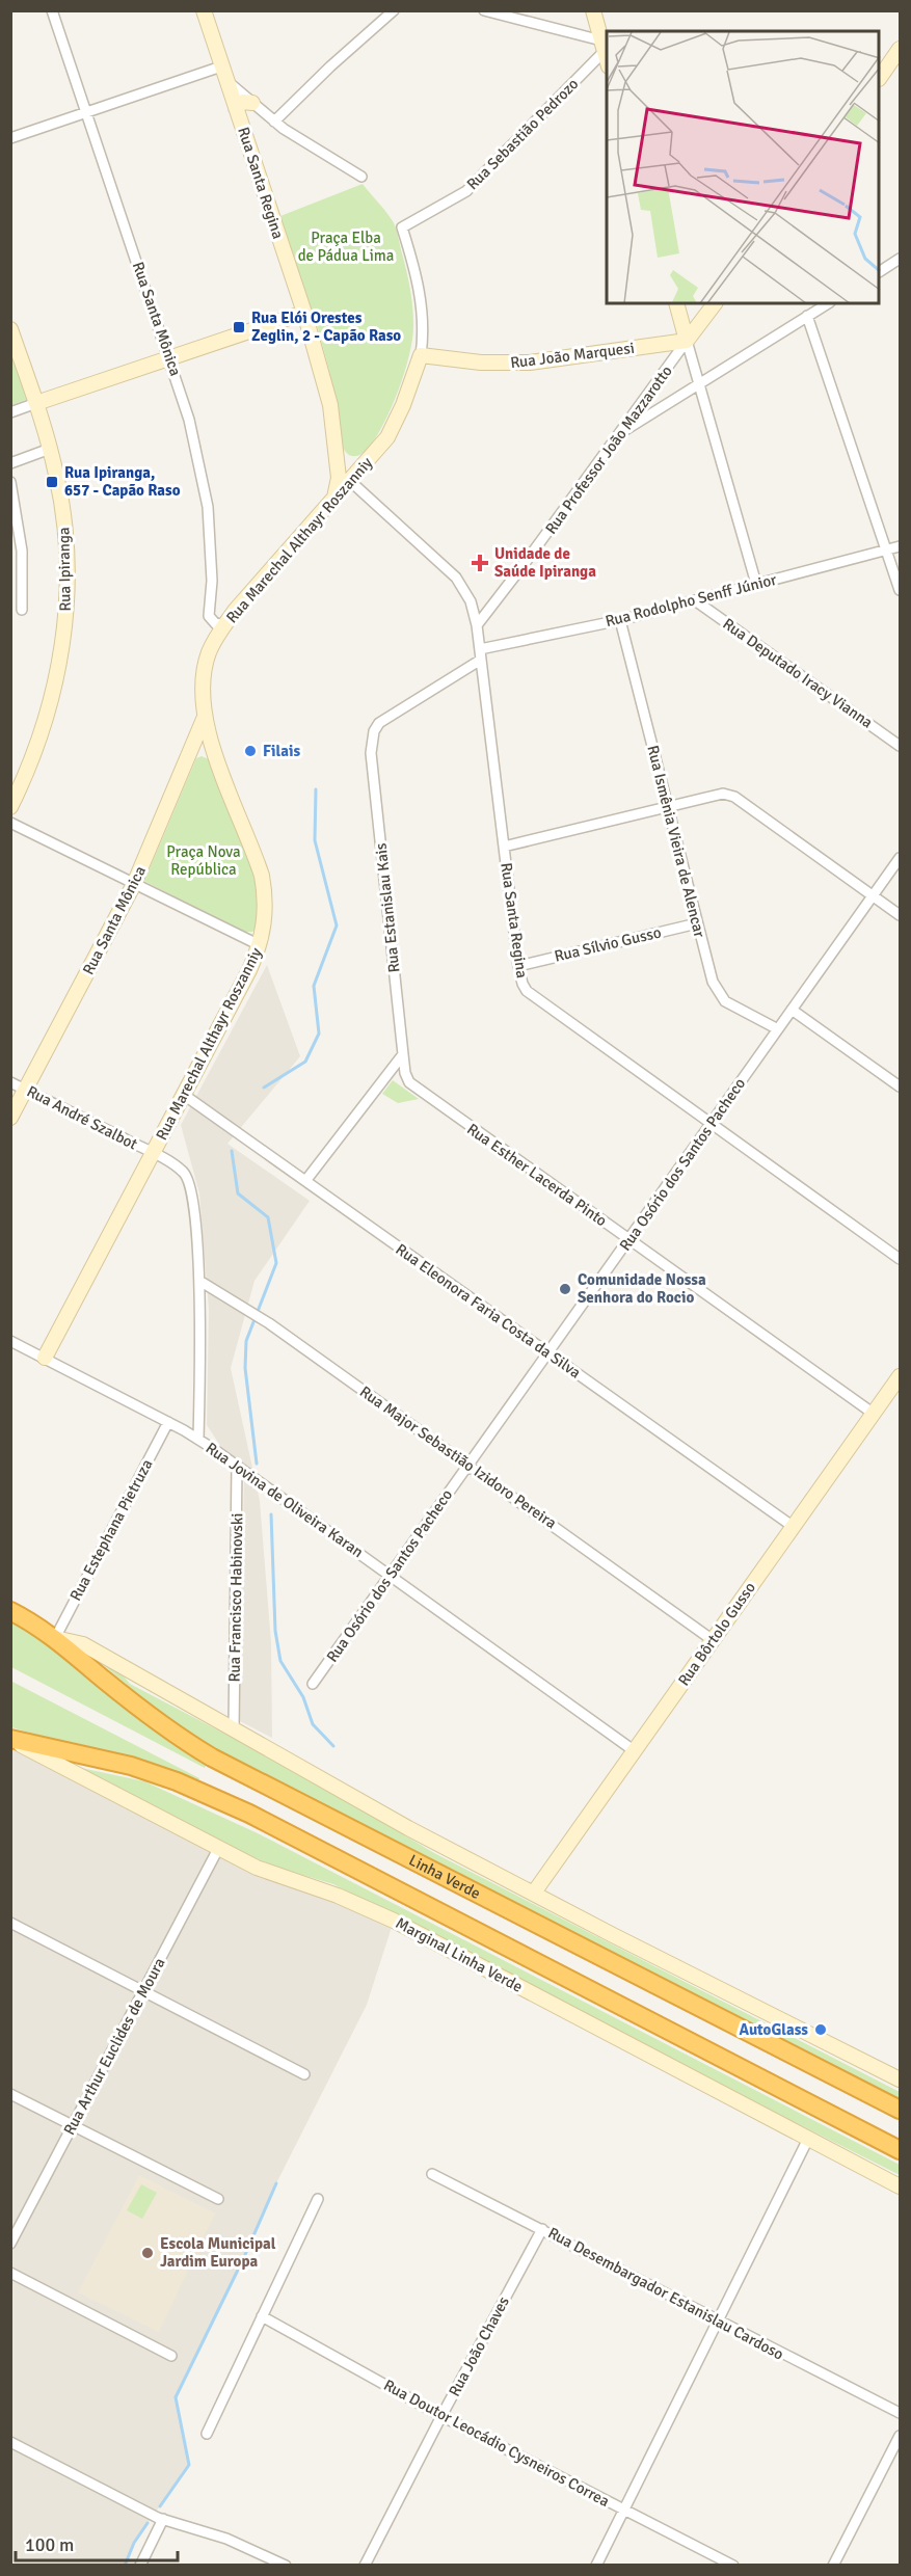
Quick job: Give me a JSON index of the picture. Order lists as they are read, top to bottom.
{
  "streets": {
    "highway": ["Linha Verde"],
    "main road": [
      "Rua Santa Regina",
      "Rua Santa Mônica",
      "Rua João Marquesi",
      "Rua Professor João Mazzarotto",
      "Rua Marechal Althayr Roszanniy",
      "Rua Ipiranga",
      "Rua Bôrtolo Gusso",
      "Marginal Linha Verde"
    ],
    "street": [
      "Rua Sebastião Pedrozo",
      "Rua Rodolpho Senff Júnior",
      "Rua Deputado Iracy Vianna",
      "Rua Ismênia Vieira de Alencar",
      "Rua Estanislau Kais",
      "Rua Sílvio Gusso",
      "Rua André Szalbot",
      "Rua Osório dos Santos Pacheco",
      "Rua Esther Lacerda Pinto",
      "Rua Eleonora Faria Costa da Silva",
      "Rua Major Sebastião Izidoro Pereira",
      "Rua Jovina de Oliveira Karan",
      "Rua Estephana Pietruza",
      "Rua Francisco Habinovski",
      "Rua Arthur Euclides de Moura",
      "Rua Desembargador Estanislau Cardoso",
      "Rua João Chaves",
      "Rua Doutor Leocádio Cysneiros Correa"
    ]
  },
  "crossings": [
    ["Rua Sebastião Pedrozo", "Rua Marechal Althayr Roszanniy"],
    ["Rua Santa Regina", "Rua Professor João Mazzarotto"],
    ["Rua Santa Regina", "Rua Marechal Althayr Roszanniy"],
    ["Rua Santa Regina", "Rua Rodolpho Senff Júnior"],
    ["Rua Santa Regina", "Rua Estanislau Kais"],
    ["Rua Santa Regina", "Rua Sílvio Gusso"],
    ["Rua Santa Regina", "Rua Osório dos Santos Pacheco"],
    ["Rua Santa Mônica", "Rua Marechal Althayr Roszanniy"],
    ["Rua Santa Mônica", "Rua André Szalbot"],
    ["Rua João Marquesi", "Rua Professor João Mazzarotto"],
    ["Rua João Marquesi", "Rua Marechal Althayr Roszanniy"],
    ["Rua Marechal Althayr Roszanniy", "Rua André Szalbot"],
    ["Rua Marechal Althayr Roszanniy", "Rua Eleonora Faria Costa da Silva"],
    ["Rua Marechal Althayr Roszanniy", "Rua Jovina de Oliveira Karan"],
    ["Rua Rodolpho Senff Júnior", "Rua Deputado Iracy Vianna"],
    ["Rua Rodolpho Senff Júnior", "Rua Ismênia Vieira de Alencar"],
    ["Rua Ismênia Vieira de Alencar", "Rua Sílvio Gusso"],
    ["Rua Ismênia Vieira de Alencar", "Rua Osório dos Santos Pacheco"],
    ["Rua Estanislau Kais", "Rua Esther Lacerda Pinto"],
    ["Rua Osório dos Santos Pacheco", "Rua Esther Lacerda Pinto"],
    ["Rua Osório dos Santos Pacheco", "Rua Eleonora Faria Costa da Silva"],
    ["Rua Osório dos Santos Pacheco", "Rua Major Sebastião Izidoro Pereira"],
    ["Rua Osório dos Santos Pacheco", "Rua Jovina de Oliveira Karan"],
    ["Rua Esther Lacerda Pinto", "Rua Bôrtolo Gusso"],
    ["Rua Eleonora Faria Costa da Silva", "Rua Bôrtolo Gusso"],
    ["Rua Major Sebastião Izidoro Pereira", "Rua Bôrtolo Gusso"],
    ["Rua Jovina de Oliveira Karan", "Rua Estephana Pietruza"],
    ["Rua Jovina de Oliveira Karan", "Rua Francisco Habinovski"],
    ["Rua Jovina de Oliveira Karan", "Rua Bôrtolo Gusso"],
    ["Rua Estephana Pietruza", "Linha Verde"],
    ["Marginal Linha Verde", "Rua Arthur Euclides de Moura"],
    ["Rua Desembargador Estanislau Cardoso", "Rua João Chaves"],
    ["Rua João Chaves", "Rua Doutor Leocádio Cysneiros Correa"]
  ],
  "parks": ["Praça Elba de Pádua Lima", "Praça Nova República"],
  "places": {
    "transit": ["Rua Elói Orestes Zeglin, 2 - Capão Raso", "Rua Ipiranga, 657 - Capão Raso"],
    "health": ["Unidade de Saúde Ipiranga"],
    "other": [
      "Filais",
      "Comunidade Nossa Senhora do Rocio",
      "AutoGlass",
      "Escola Municipal Jardim Europa"
    ]
  },
  "scale_bar": "100 m"
}
